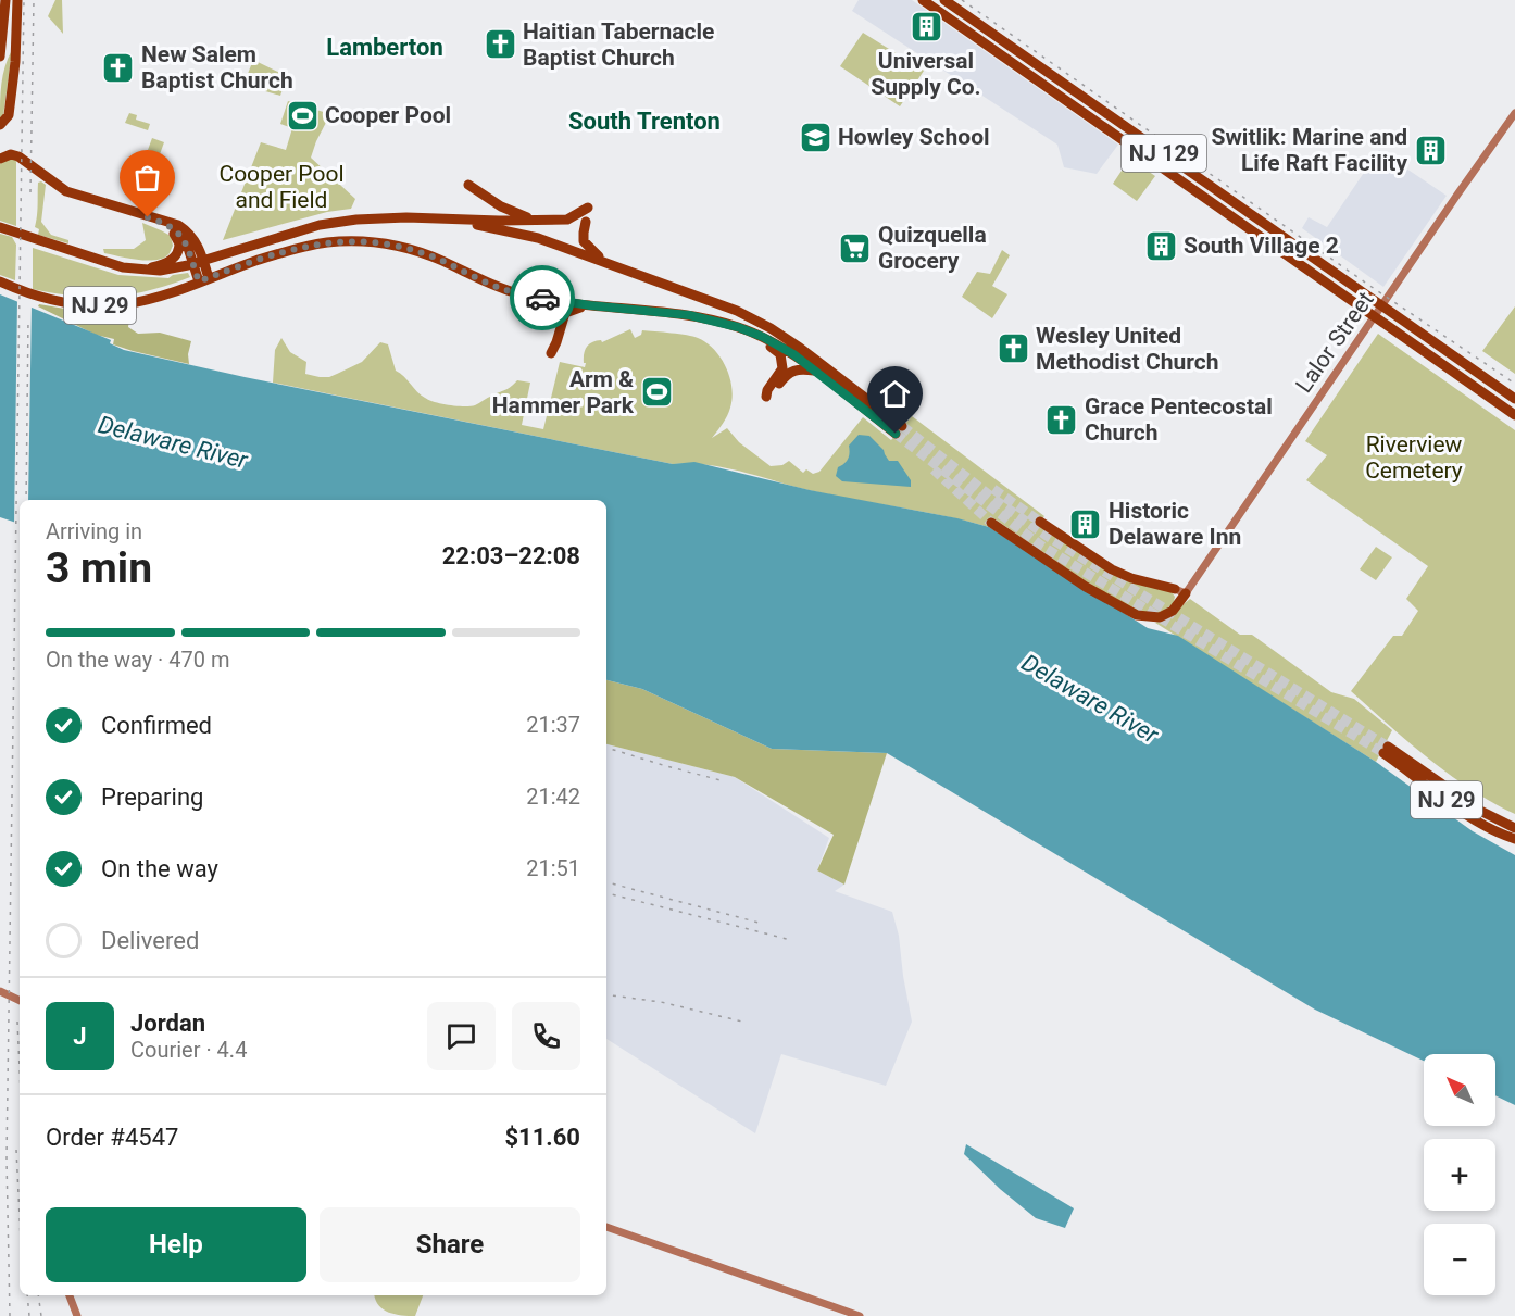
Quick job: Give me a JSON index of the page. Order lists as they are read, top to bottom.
{
  "streets": {
    "highway": ["NJ 129", "NJ 29"],
    "main road": ["Lalor Street"]
  },
  "crossings": [
    ["NJ 129", "Lalor Street"]
  ],
  "districts": ["Lamberton", "South Trenton"],
  "water": ["Delaware River"],
  "parks": ["Cooper Pool and Field", "Riverview Cemetery"],
  "places": {
    "building": [
      "Universal Supply Co.",
      "Switlik: Marine and Life Raft Facility",
      "South Village 2",
      "Historic Delaware Inn"
    ],
    "church": [
      "Haitian Tabernacle Baptist Church",
      "New Salem Baptist Church",
      "Wesley United Methodist Church",
      "Grace Pentecostal Church"
    ],
    "sports": ["Cooper Pool", "Arm & Hammer Park"],
    "school or university": ["Howley School"],
    "supermarket": ["Quizquella Grocery"]
  },
  "north": "top left",
  "page": {
    "heading": ["3 min", "Arriving in", "22:03–22:08"],
    "panel": [
      "Jordan",
      "Courier · 4.4",
      "Order #4547",
      "$11.60"
    ],
    "bar": "On the way · 470 m",
    "list": [
      ["Confirmed", "21:37"],
      ["Preparing", "21:42"],
      ["On the way", "21:51"],
      "Delivered"
    ],
    "round": "J",
    "map_buttons": ["+", "−"],
    "buttons": ["Help", "Share"]
  }
}
